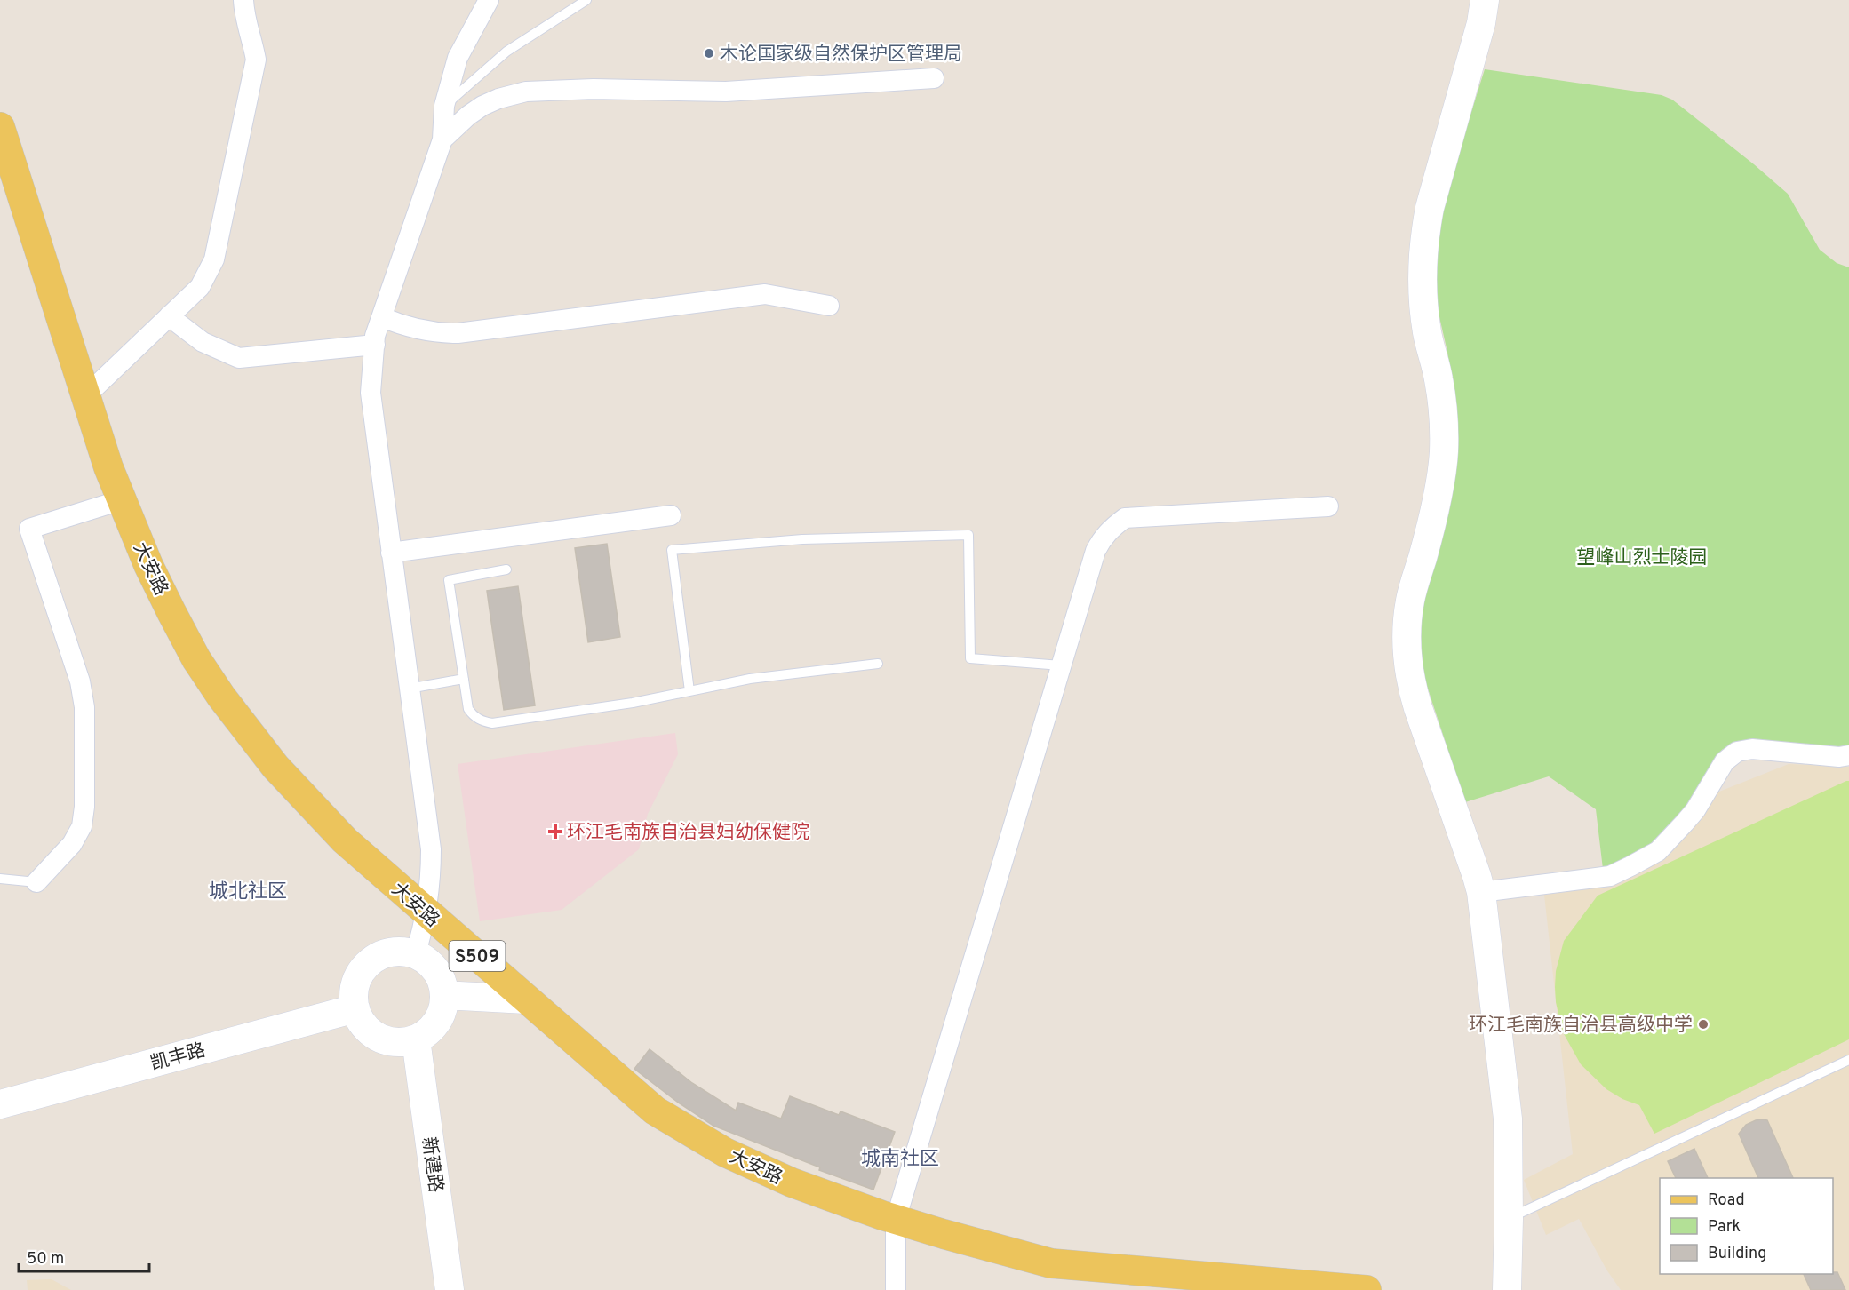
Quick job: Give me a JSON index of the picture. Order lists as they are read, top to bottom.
{
  "streets": {
    "main road": ["大安路", "S509"],
    "street": ["凯丰路", "新建路"]
  },
  "crossings": [
    ["凯丰路", "新建路"]
  ],
  "districts": ["城北社区", "城南社区"],
  "parks": ["望峰山烈士陵园"],
  "places": {
    "other": ["木论国家级自然保护区管理局", "环江毛南族自治县高级中学"],
    "health": ["环江毛南族自治县妇幼保健院"]
  },
  "legend": ["Road", "Park", "Building"],
  "scale_bar": "50 m"
}
